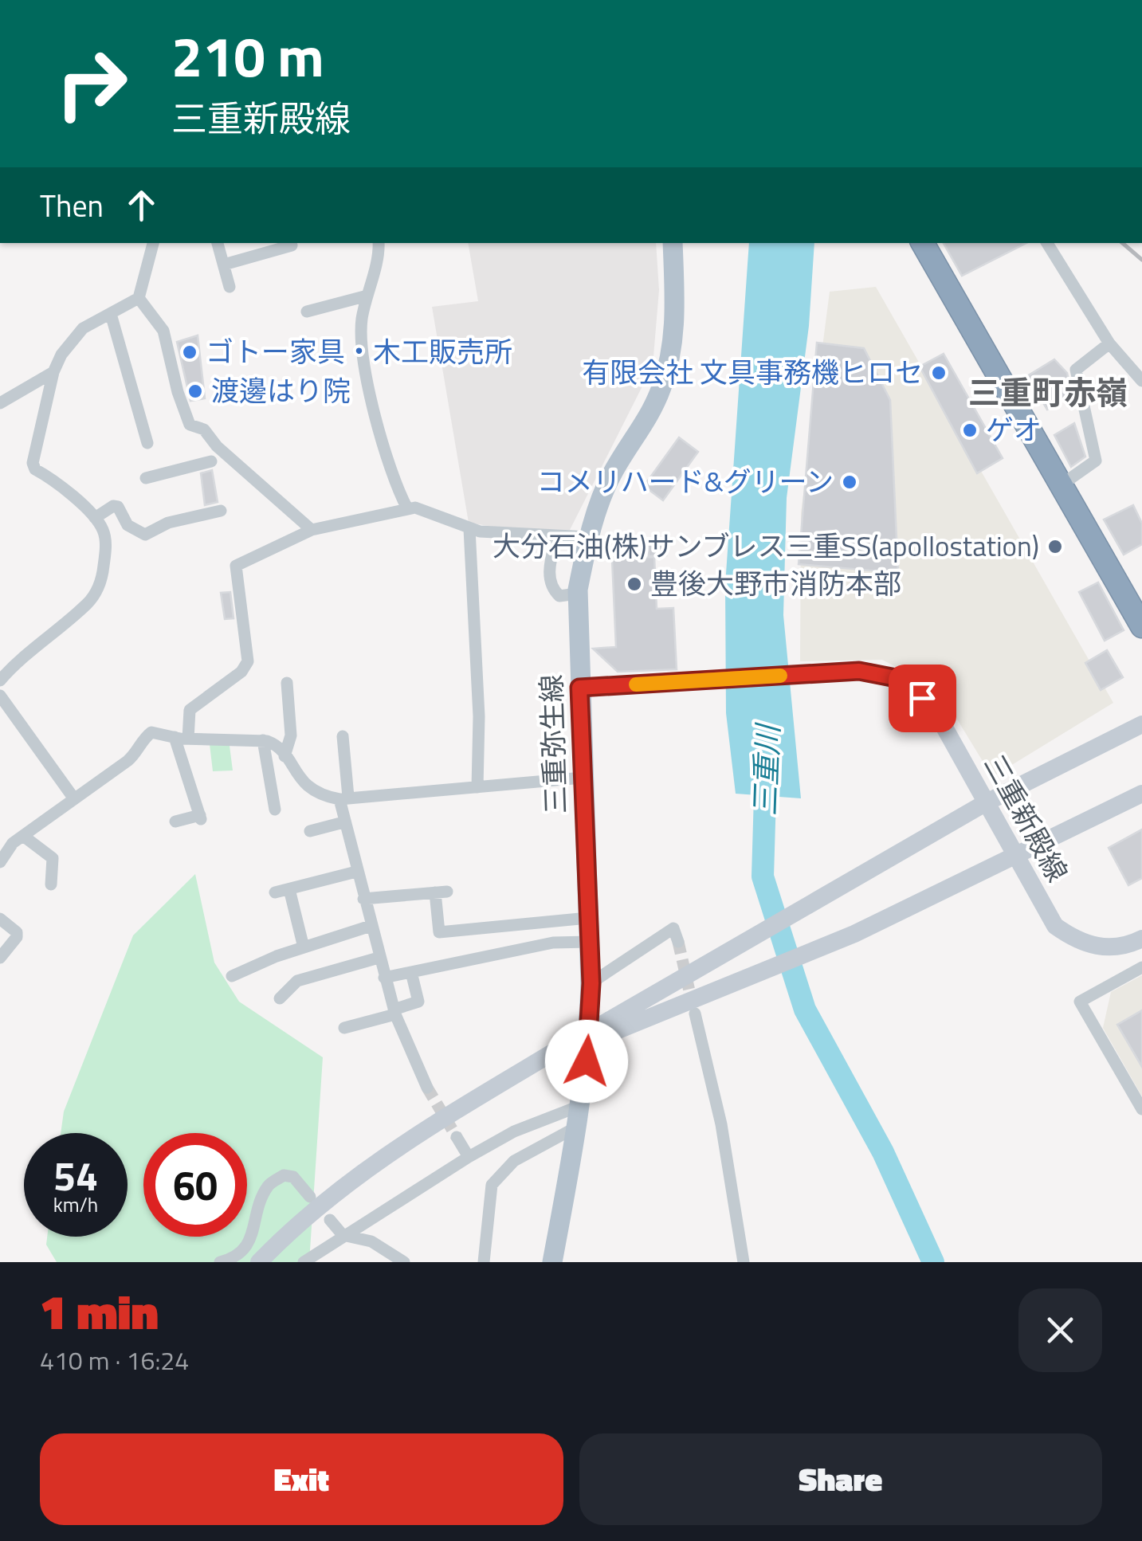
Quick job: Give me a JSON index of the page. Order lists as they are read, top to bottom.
{
  "streets": {
    "main road": ["三重弥生線", "三重新殿線"]
  },
  "crossings": [
    ["三重弥生線", "三重新殿線"]
  ],
  "districts": ["三重町赤嶺"],
  "water": ["三重川"],
  "places": [
    "ゴトー家具・木工販売所",
    "有限会社 文具事務機ヒロセ",
    "渡邊はり院",
    "ゲオ",
    "コメリハード&グリーン",
    "大分石油(株)サンブレス三重SS(apollostation)",
    "豊後大野市消防本部"
  ],
  "page": {
    "turn": ["210 m", "三重新殿線"],
    "then": "Then",
    "speed": "54 km/h",
    "limit": "60",
    "heading": ["1 min", "410 m · 16:24"],
    "buttons": ["Exit", "Share"]
  }
}
